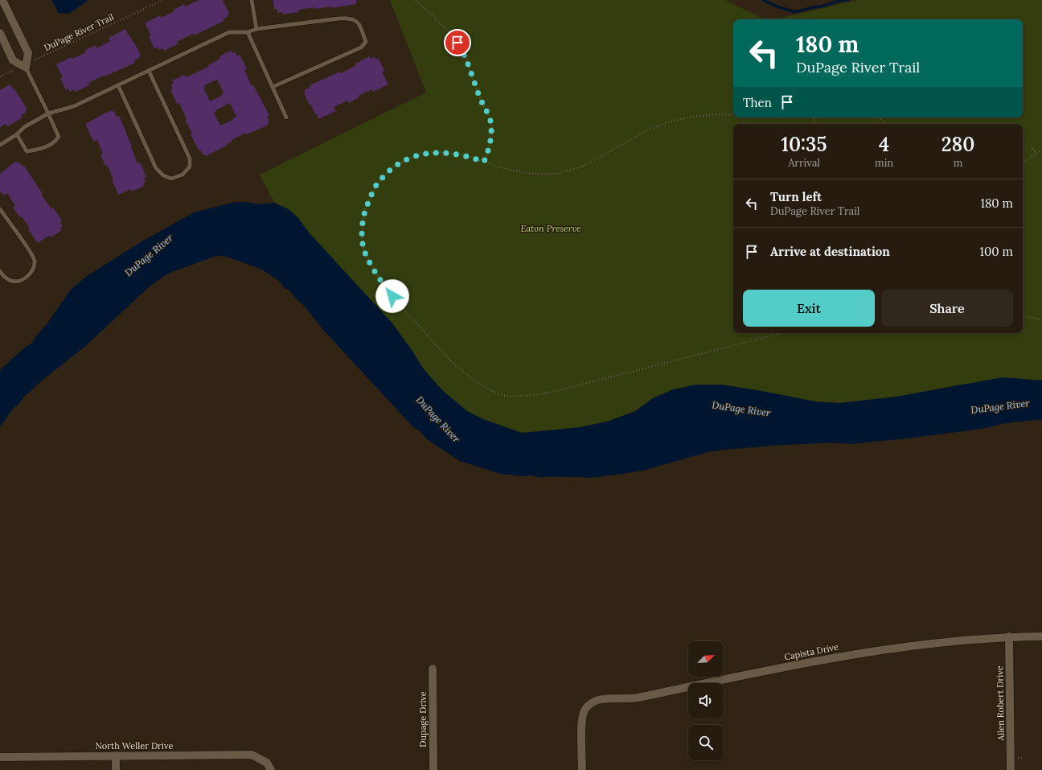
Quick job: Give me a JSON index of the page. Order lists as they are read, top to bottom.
{
  "streets": {
    "street": [
      "Capista Drive",
      "Allen Robert Drive",
      "Dupage Drive",
      "North Weller Drive"
    ],
    "path": ["DuPage River Trail"]
  },
  "crossings": [
    ["Capista Drive", "Allen Robert Drive"]
  ],
  "water": ["DuPage River"],
  "parks": ["Eaton Preserve"],
  "north": "top right",
  "page": {
    "turn": ["180 m", "DuPage River Trail"],
    "then": "Then",
    "eta": [
      "10:35",
      "Arrival",
      "4",
      "min",
      "280",
      "m"
    ],
    "list": [
      {
        "name": "Turn left",
        "note": "DuPage River Trail",
        "value": "180 m"
      },
      {
        "name": "Arrive at destination",
        "value": "100 m"
      }
    ],
    "buttons": ["Exit", "Share"]
  }
}
